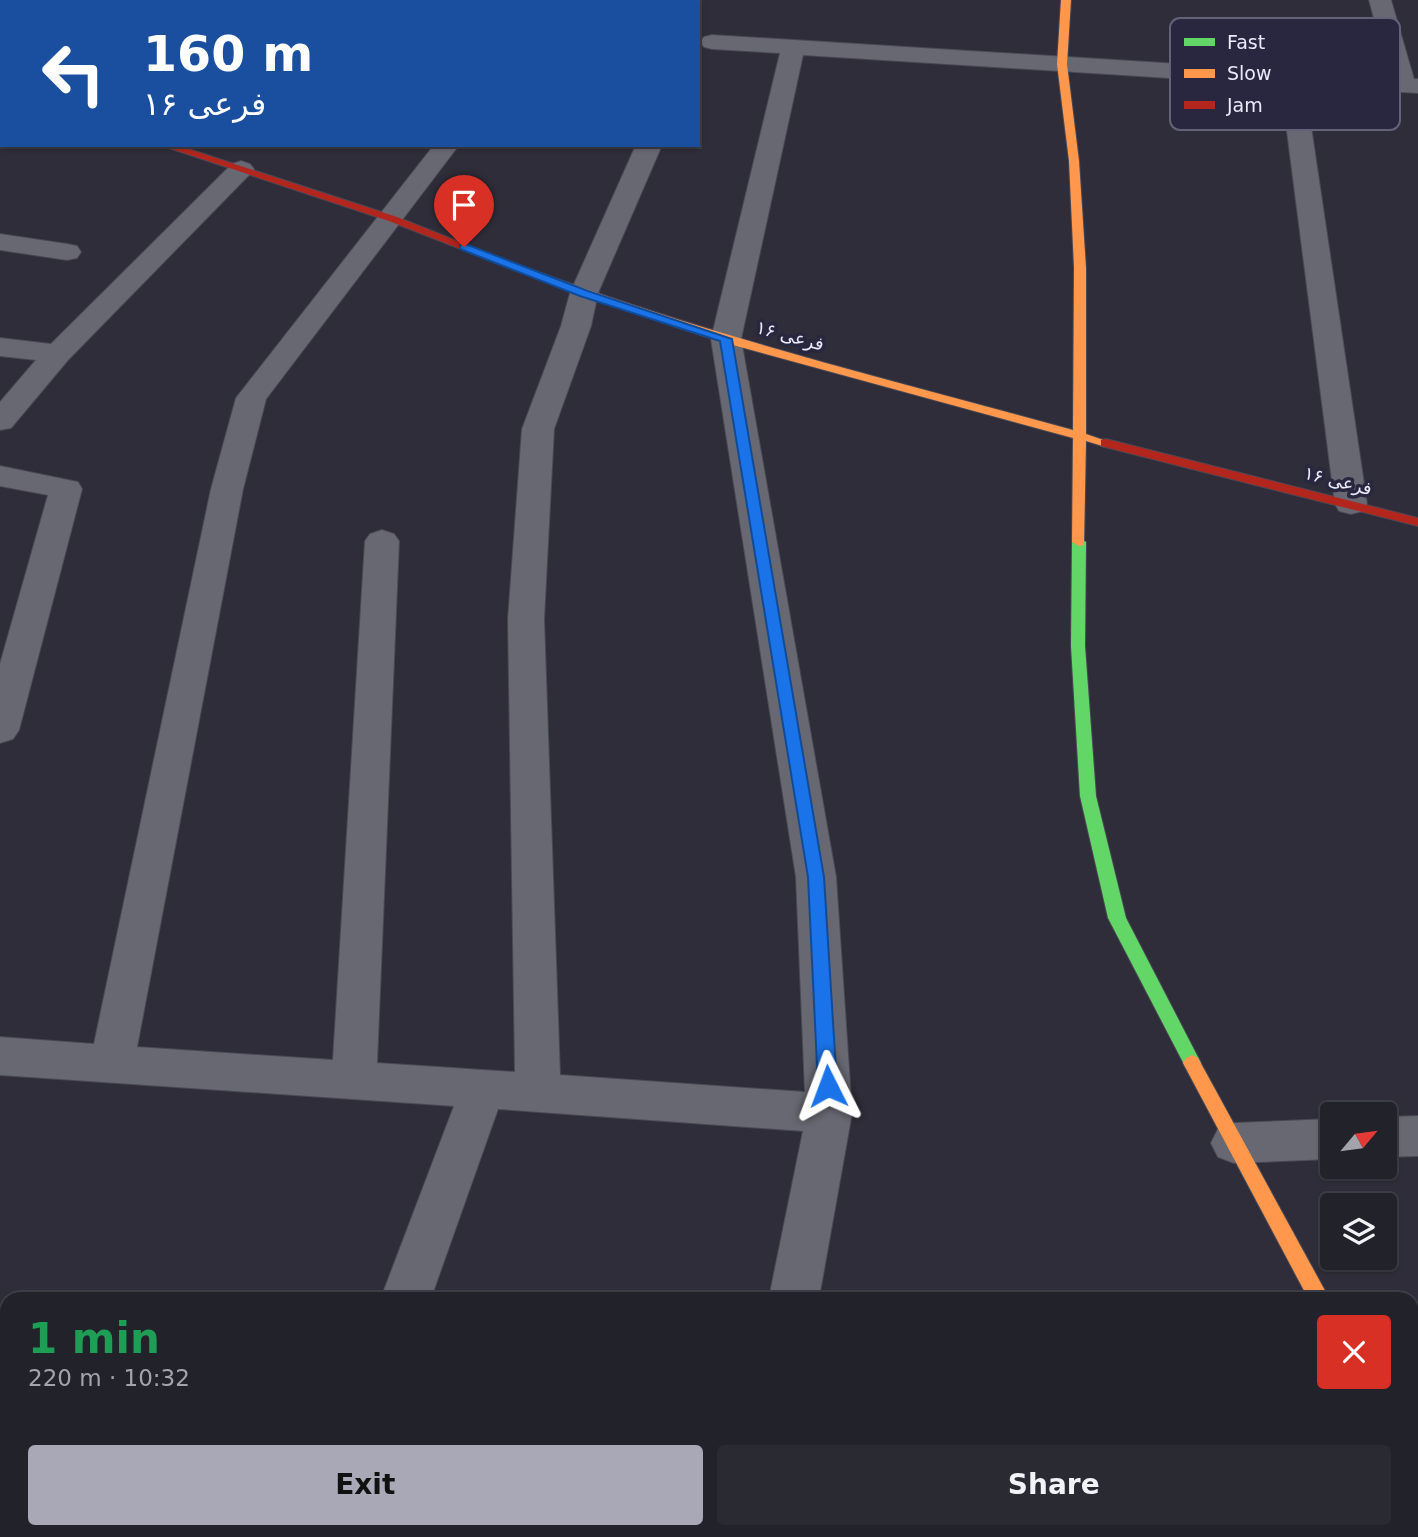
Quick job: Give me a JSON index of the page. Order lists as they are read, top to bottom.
{
  "streets": {
    "street": ["فرعی ۱۶"]
  },
  "legend": ["Fast", "Slow", "Jam"],
  "north": "top right",
  "page": {
    "turn": ["160 m", "فرعی ۱۶"],
    "heading": ["1 min", "220 m · 10:32"],
    "buttons": ["Exit", "Share"]
  }
}
